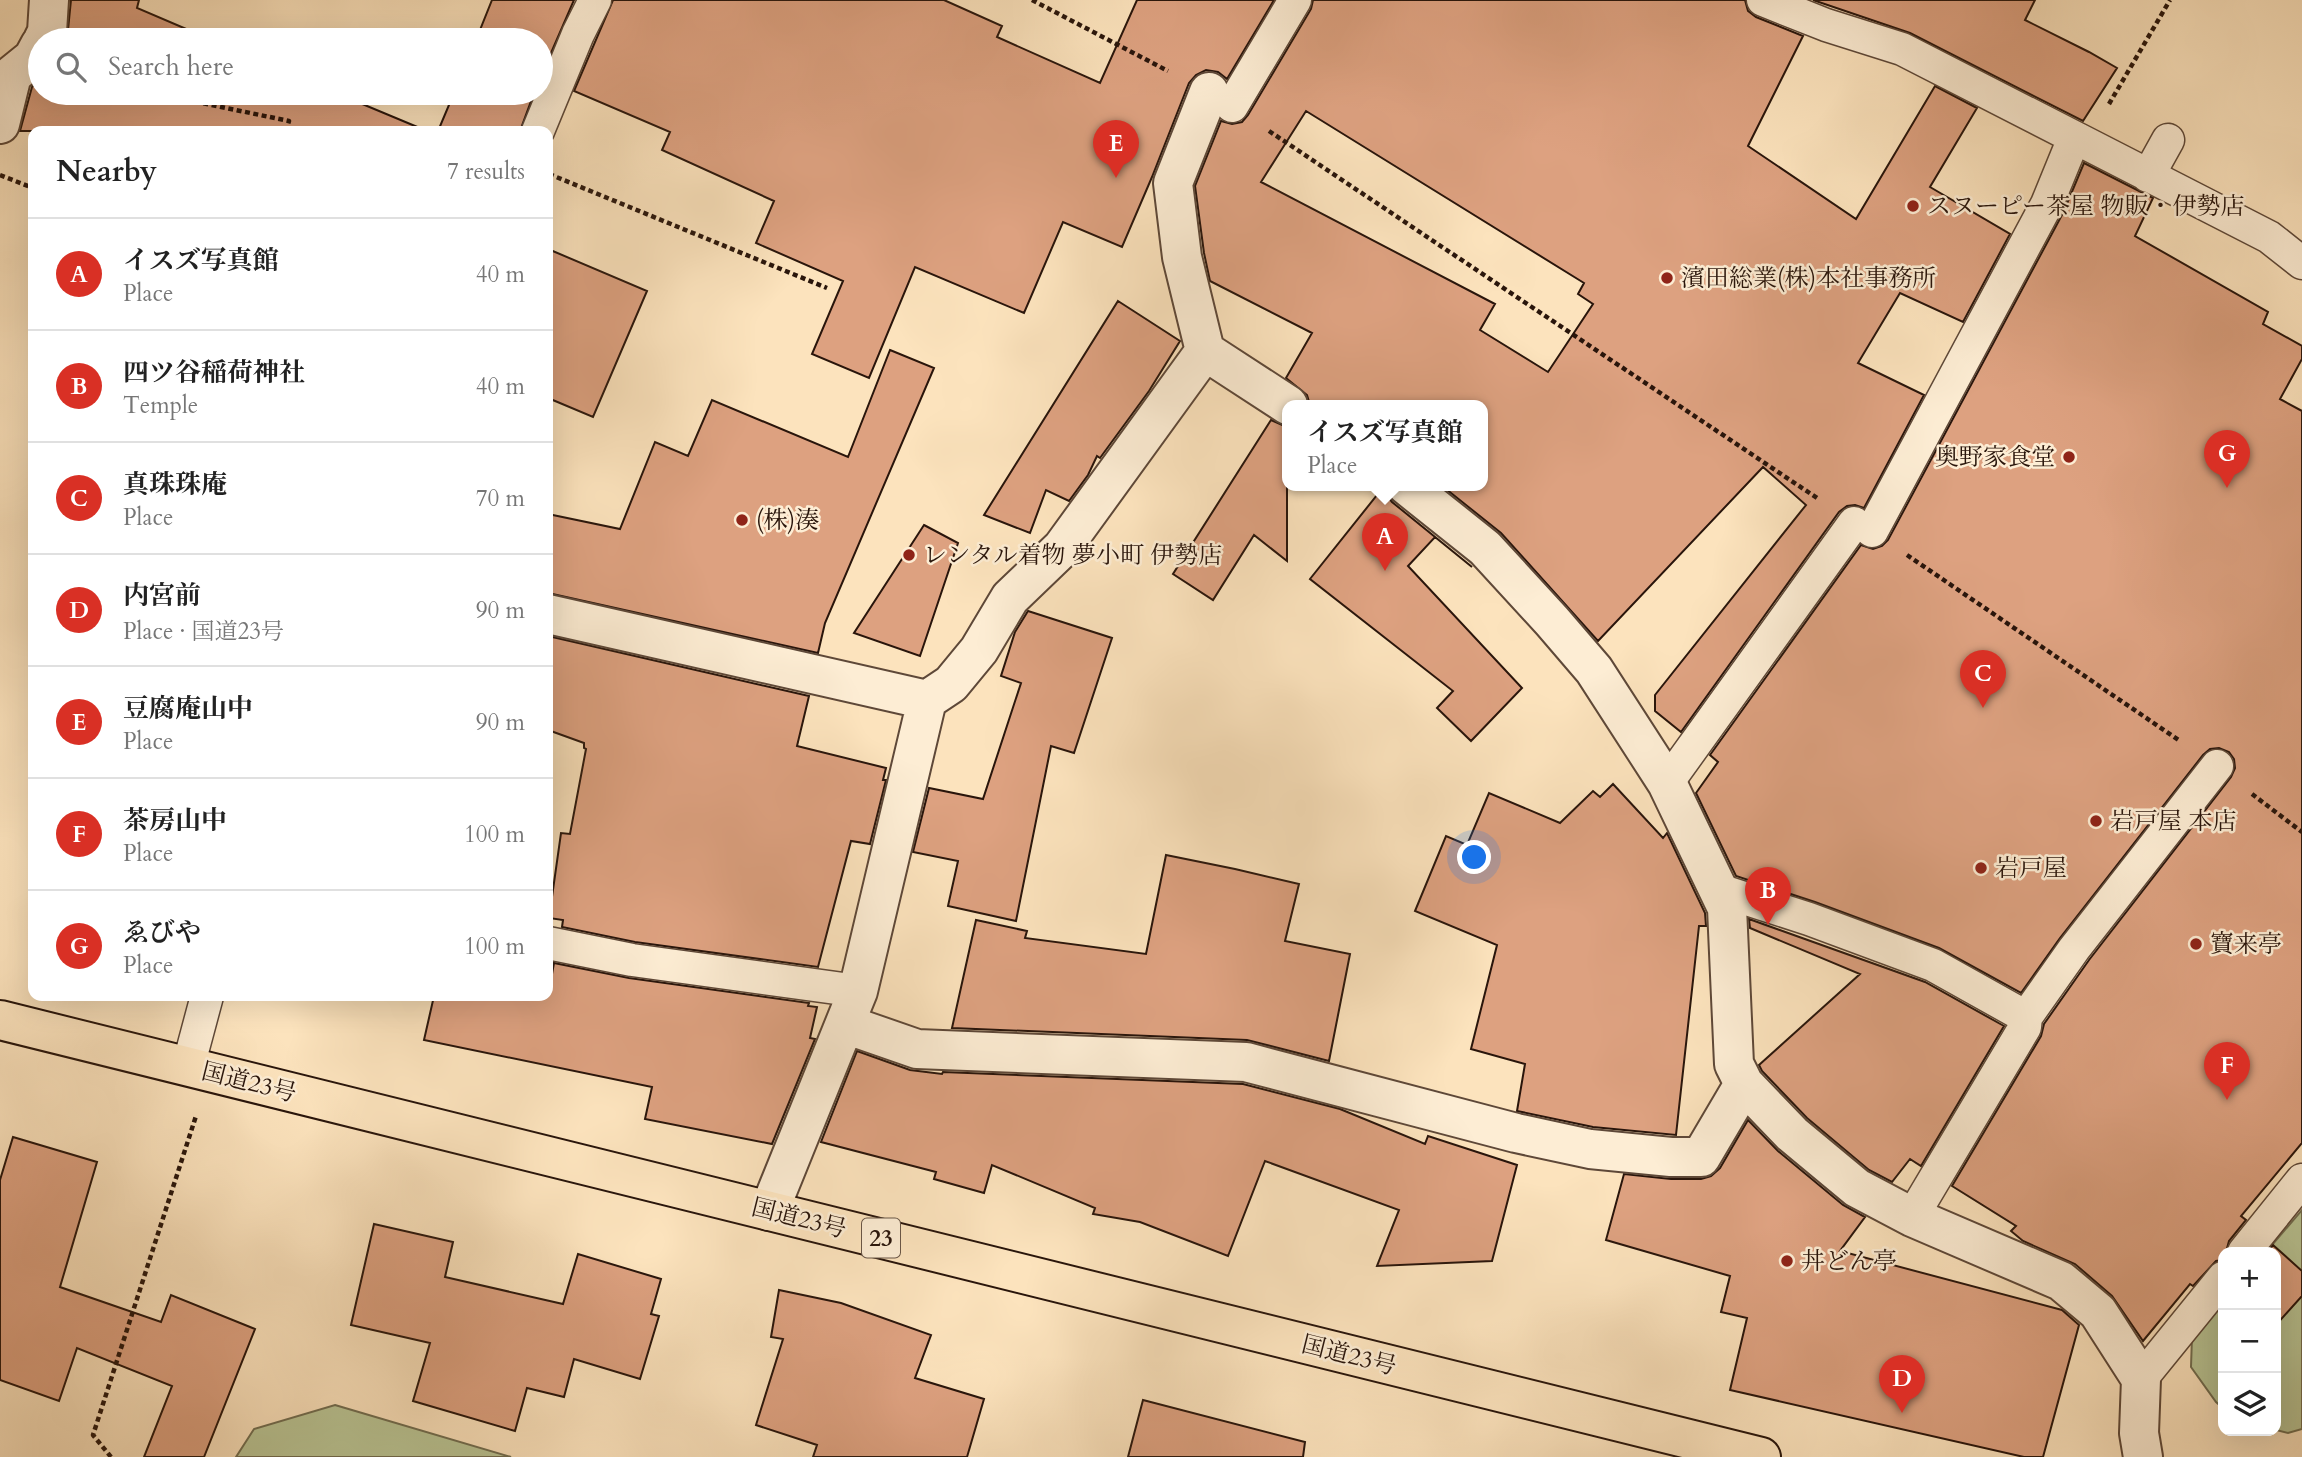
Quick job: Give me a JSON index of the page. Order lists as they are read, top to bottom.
{
  "streets": {
    "highway": ["国道23号", "23"]
  },
  "places": [
    "スヌーピー茶屋 物販・伊勢店",
    "濱田総業(株)本社事務所",
    "奥野家食堂",
    "(株)湊",
    "レンタル着物 夢小町 伊勢店",
    "岩戸屋 本店",
    "岩戸屋",
    "寶来亭",
    "丼どん亭"
  ],
  "page": {
    "search": "Search here",
    "pins": [
      "E",
      "G",
      "A",
      "C",
      "B",
      "F",
      "D"
    ],
    "heading": ["Nearby", "7 results"],
    "list": [
      {
        "mark": "A",
        "name": "イスズ写真館",
        "note": "Place",
        "value": "40 m"
      },
      {
        "mark": "B",
        "name": "四ツ谷稲荷神社",
        "note": "Temple",
        "value": "40 m"
      },
      {
        "mark": "C",
        "name": "真珠珠庵",
        "note": "Place",
        "value": "70 m"
      },
      {
        "mark": "D",
        "name": "内宮前",
        "note": "Place · 国道23号",
        "value": "90 m"
      },
      {
        "mark": "E",
        "name": "豆腐庵山中",
        "note": "Place",
        "value": "90 m"
      },
      {
        "mark": "F",
        "name": "茶房山中",
        "note": "Place",
        "value": "100 m"
      },
      {
        "mark": "G",
        "name": "ゑびや",
        "note": "Place",
        "value": "100 m"
      }
    ],
    "popup": ["イスズ写真館", "Place"],
    "map_buttons": ["+", "−"]
  }
}
